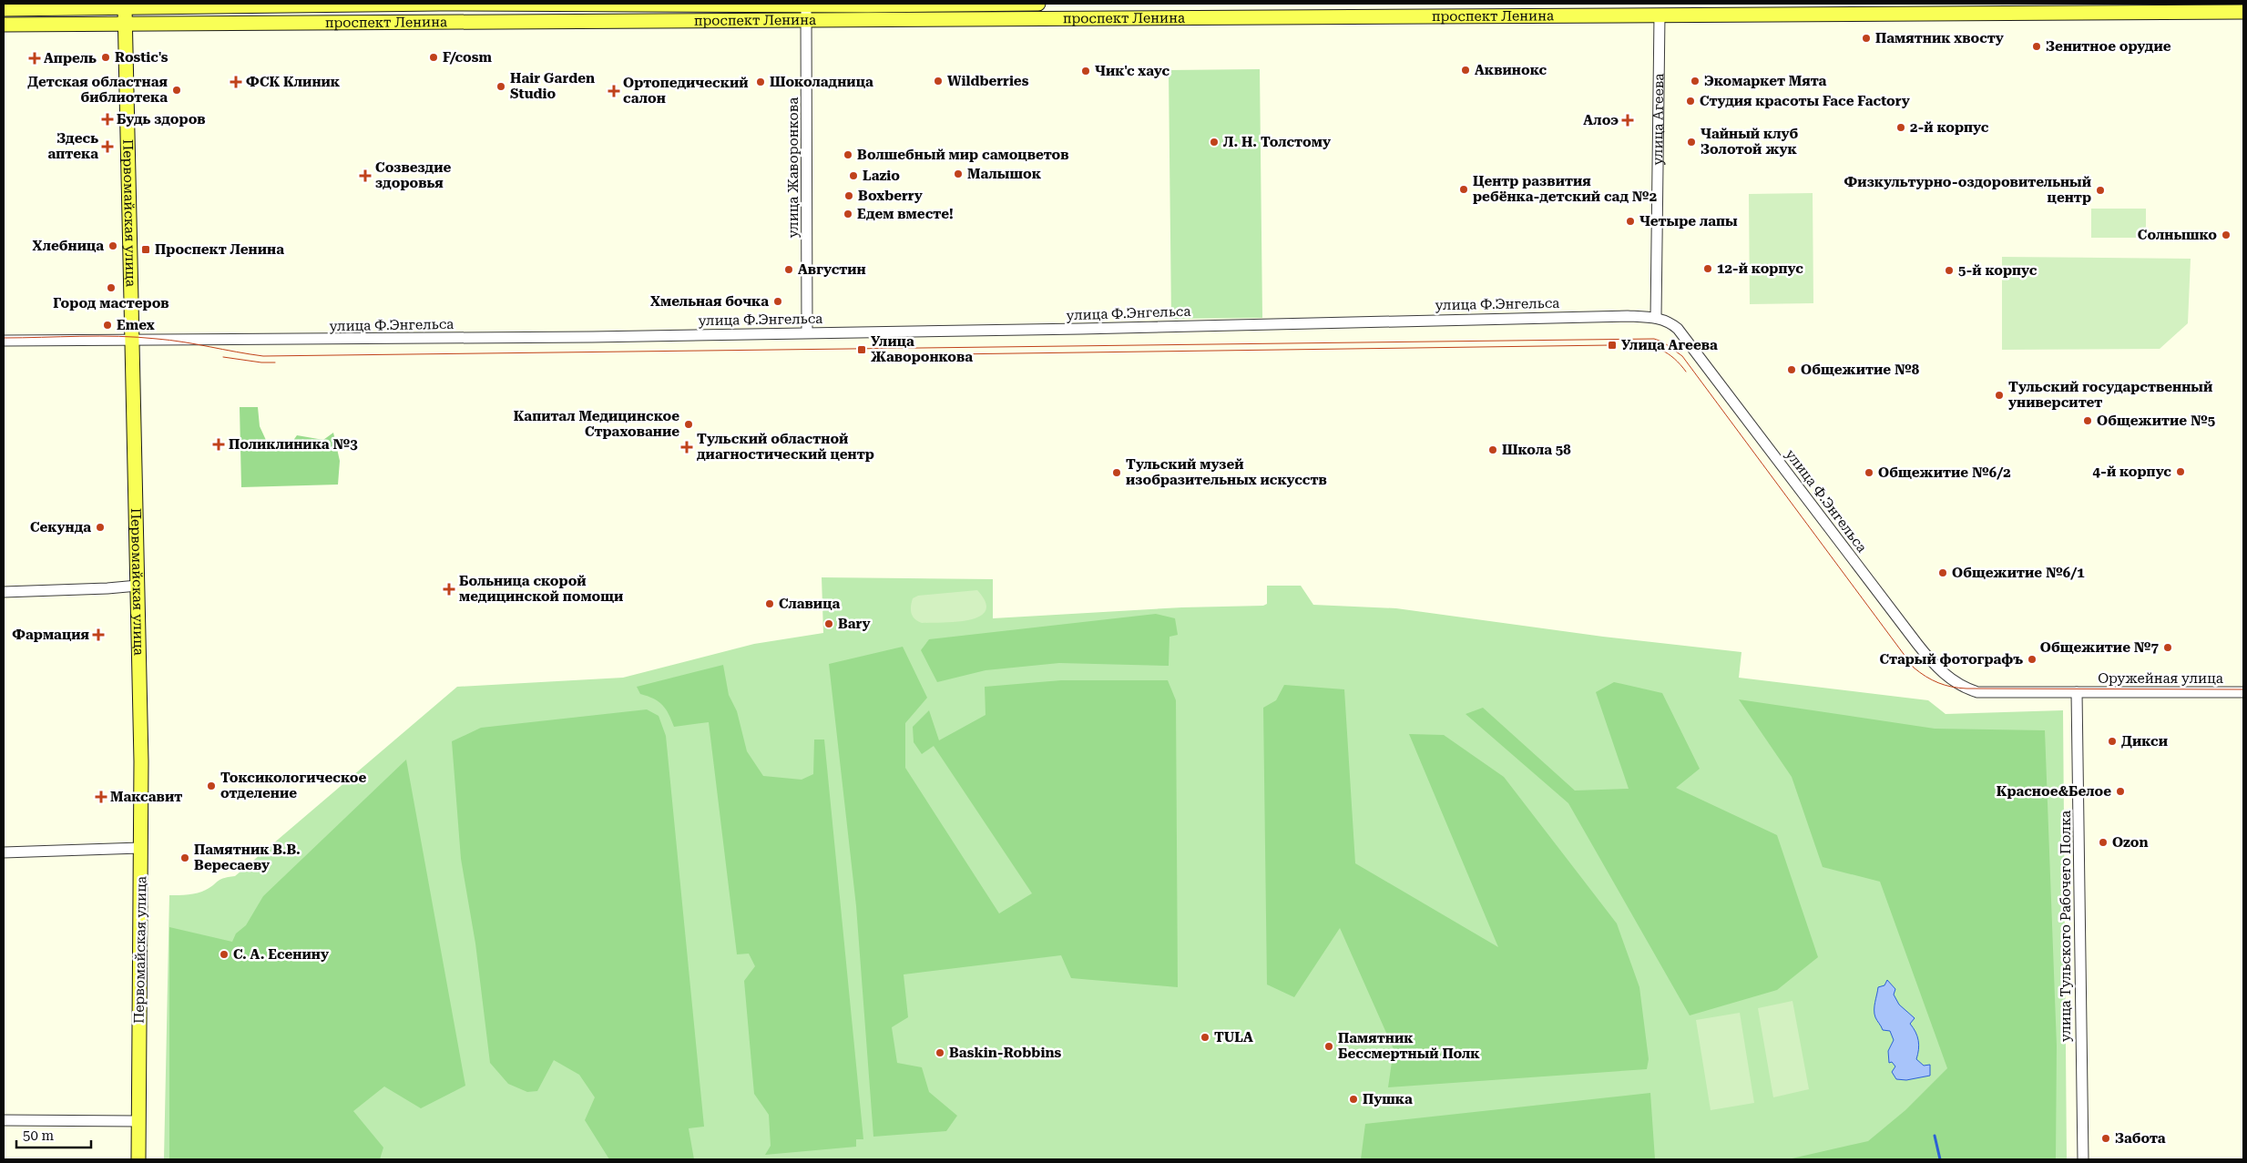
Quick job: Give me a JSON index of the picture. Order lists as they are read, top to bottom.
{
  "streets": {
    "main road": ["проспект Ленина", "Первомайская улица"],
    "street": [
      "улица Агеева",
      "улица Жаворонкова",
      "улица Ф.Энгельса",
      "Оружейная улица",
      "улица Тульского Рабочего Полка"
    ]
  },
  "crossings": [
    ["проспект Ленина", "улица Агеева"],
    ["проспект Ленина", "улица Жаворонкова"],
    ["проспект Ленина", "Первомайская улица"],
    ["улица Агеева", "улица Ф.Энгельса"],
    ["улица Жаворонкова", "улица Ф.Энгельса"],
    ["Первомайская улица", "улица Ф.Энгельса"],
    ["улица Ф.Энгельса", "Оружейная улица"],
    ["улица Ф.Энгельса", "улица Тульского Рабочего Полка"],
    ["Оружейная улица", "улица Тульского Рабочего Полка"]
  ],
  "places": {
    "other": [
      "Памятник хвосту",
      "Зенитное орудие",
      "Rostic's",
      "F/cosm",
      "Аквинокс",
      "Чик'с хаус",
      "Wildberries",
      "Экомаркет Мята",
      "Шоколадница",
      "Hair Garden Studio",
      "Детская областная библиотека",
      "Студия красоты Face Factory",
      "2-й корпус",
      "Л. Н. Толстому",
      "Чайный клуб Золотой жук",
      "Волшебный мир самоцветов",
      "Малышок",
      "Lazio",
      "Центр развития ребёнка-детский сад №2",
      "Физкультурно-оздоровительный центр",
      "Boxberry",
      "Едем вместе!",
      "Четыре лапы",
      "Солнышко",
      "Хлебница",
      "12-й корпус",
      "Августин",
      "5-й корпус",
      "Город мастеров",
      "Хмельная бочка",
      "Emex",
      "Общежитие №8",
      "Тульский государственный университет",
      "Общежитие №5",
      "Капитал Медицинское Страхование",
      "Школа 58",
      "4-й корпус",
      "Тульский музей изобразительных искусств",
      "Общежитие №6/2",
      "Секунда",
      "Общежитие №6/1",
      "Славица",
      "Bary",
      "Общежитие №7",
      "Старый фотографъ",
      "Дикси",
      "Токсикологическое отделение",
      "Красное&Белое",
      "Ozon",
      "Памятник В.В. Вересаеву",
      "С. А. Есенину",
      "TULA",
      "Памятник Бессмертный Полк",
      "Baskin-Robbins",
      "Пушка",
      "Забота"
    ],
    "health": [
      "Апрель",
      "ФСК Клиник",
      "Ортопедический салон",
      "Будь здоров",
      "Алоэ",
      "Здесь аптека",
      "Созвездие здоровья",
      "Поликлиника №3",
      "Тульский областной диагностический центр",
      "Больница скорой медицинской помощи",
      "Фармация",
      "Максавит"
    ],
    "transit": ["Проспект Ленина", "Улица Агеева", "Улица Жаворонкова"]
  },
  "scale_bar": "50 m"
}
